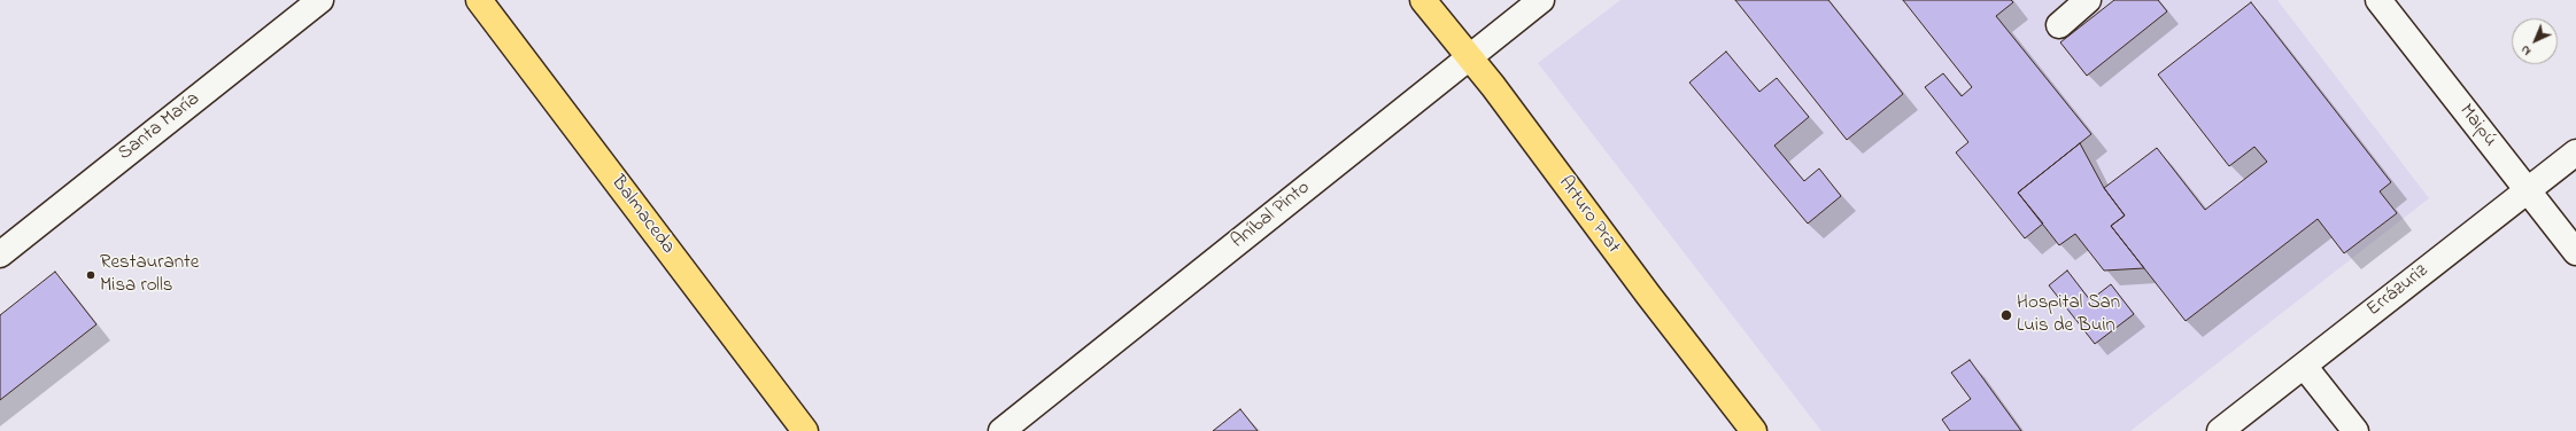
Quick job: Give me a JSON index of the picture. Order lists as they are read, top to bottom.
{
  "streets": {
    "main road": ["Balmaceda", "Arturo Prat"],
    "street": [
      "Maipú",
      "Santa María",
      "Aníbal Pinto",
      "Errázuriz"
    ]
  },
  "crossings": [
    ["Maipú", "Errázuriz"],
    ["Aníbal Pinto", "Arturo Prat"]
  ],
  "places": ["Restaurante Misa rolls", "Hospital San Luis de Buin"],
  "north": "bottom left"
}
